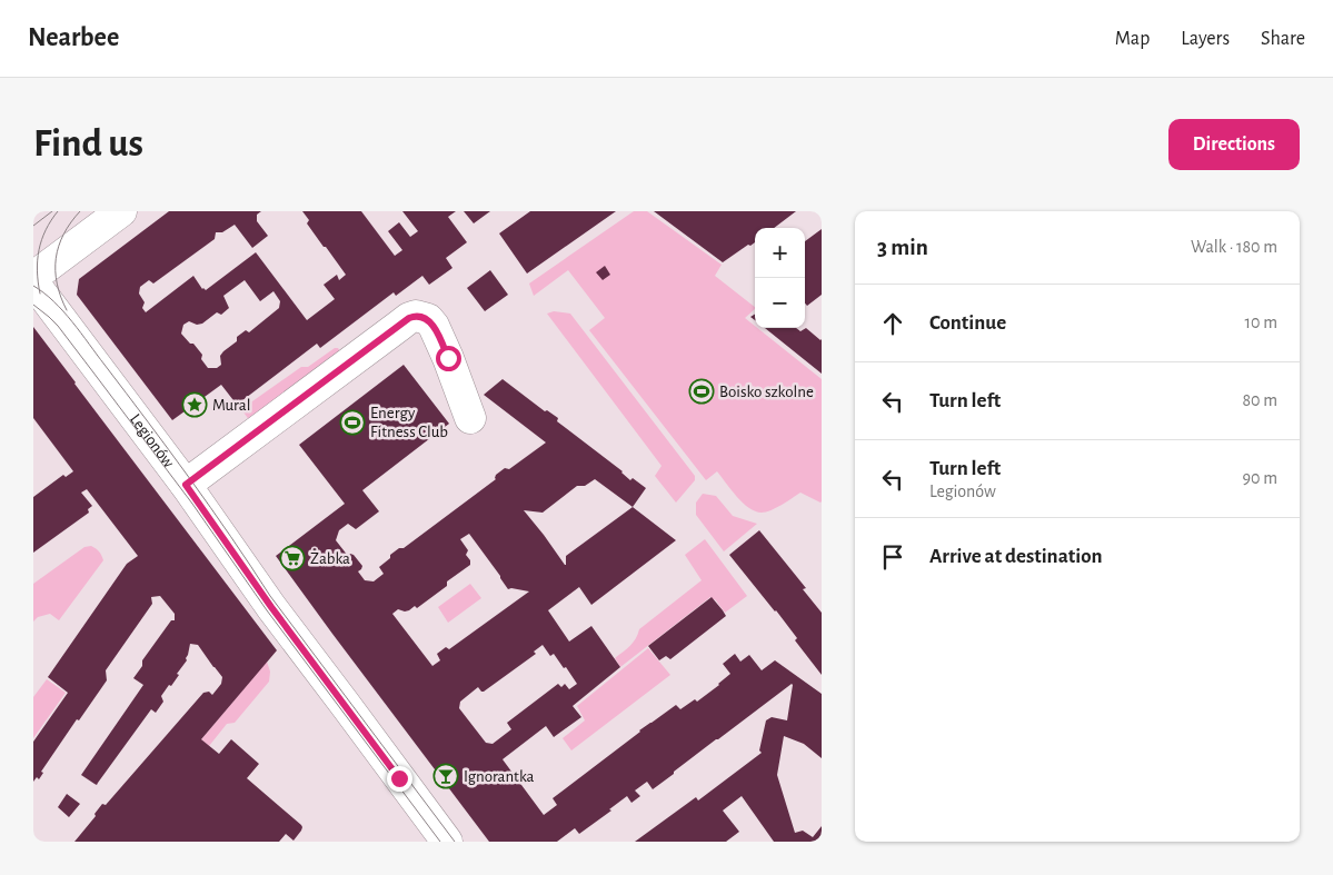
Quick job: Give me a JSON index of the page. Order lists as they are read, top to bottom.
{
  "streets": {
    "street": ["Legionów"]
  },
  "places": {
    "sports": ["Boisko szkolne", "Energy Fitness Club"],
    "place": ["Mural"],
    "supermarket": ["Żabka"],
    "bar": ["Ignorantka"]
  },
  "page": {
    "header": "Nearbee",
    "nav": ["Map", "Layers", "Share"],
    "buttons": "Directions",
    "title": "Find us",
    "heading": ["3 min", "Walk · 180 m"],
    "map_buttons": ["+", "−"],
    "list": [
      ["Continue", "10 m"],
      ["Turn left", "80 m"],
      ["Turn left", "Legionów", "90 m"],
      "Arrive at destination"
    ]
  }
}
